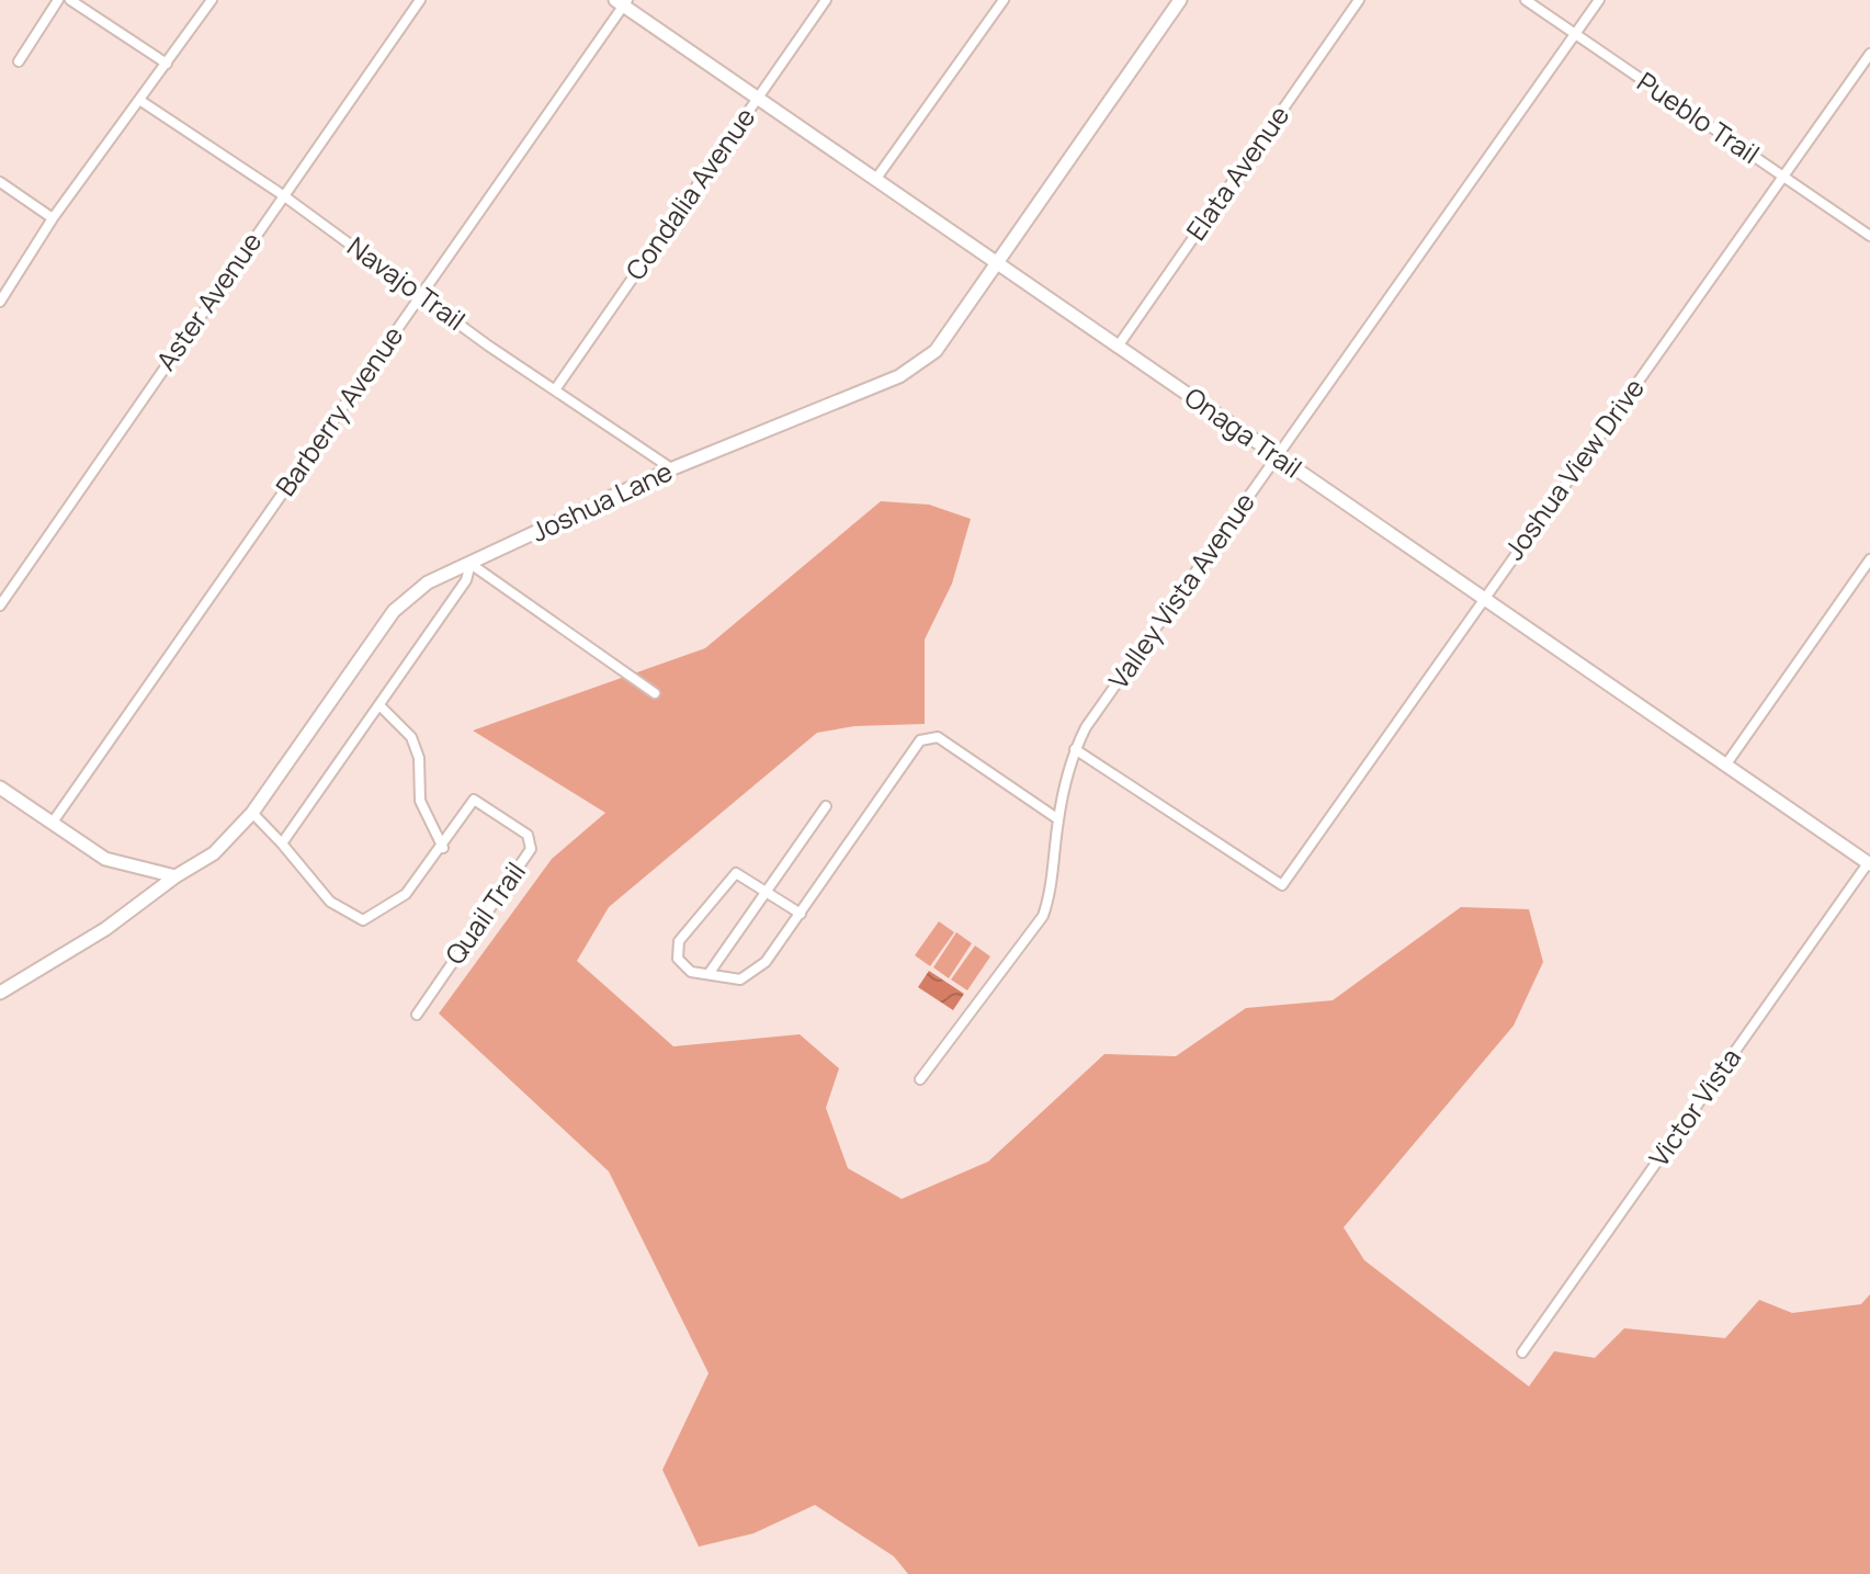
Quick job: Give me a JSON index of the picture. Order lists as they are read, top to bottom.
{
  "streets": {
    "street": [
      "Pueblo Trail",
      "Elata Avenue",
      "Condalia Avenue",
      "Navajo Trail",
      "Aster Avenue",
      "Barberry Avenue",
      "Onaga Trail",
      "Joshua View Drive",
      "Joshua Lane",
      "Valley Vista Avenue",
      "Quail Trail",
      "Victor Vista"
    ]
  },
  "crossings": [
    ["Pueblo Trail", "Joshua View Drive"],
    ["Pueblo Trail", "Valley Vista Avenue"],
    ["Elata Avenue", "Onaga Trail"],
    ["Condalia Avenue", "Navajo Trail"],
    ["Condalia Avenue", "Onaga Trail"],
    ["Navajo Trail", "Aster Avenue"],
    ["Navajo Trail", "Barberry Avenue"],
    ["Navajo Trail", "Joshua Lane"],
    ["Barberry Avenue", "Onaga Trail"],
    ["Onaga Trail", "Joshua View Drive"],
    ["Onaga Trail", "Joshua Lane"],
    ["Onaga Trail", "Valley Vista Avenue"],
    ["Onaga Trail", "Victor Vista"],
    ["Joshua View Drive", "Valley Vista Avenue"]
  ]
}
